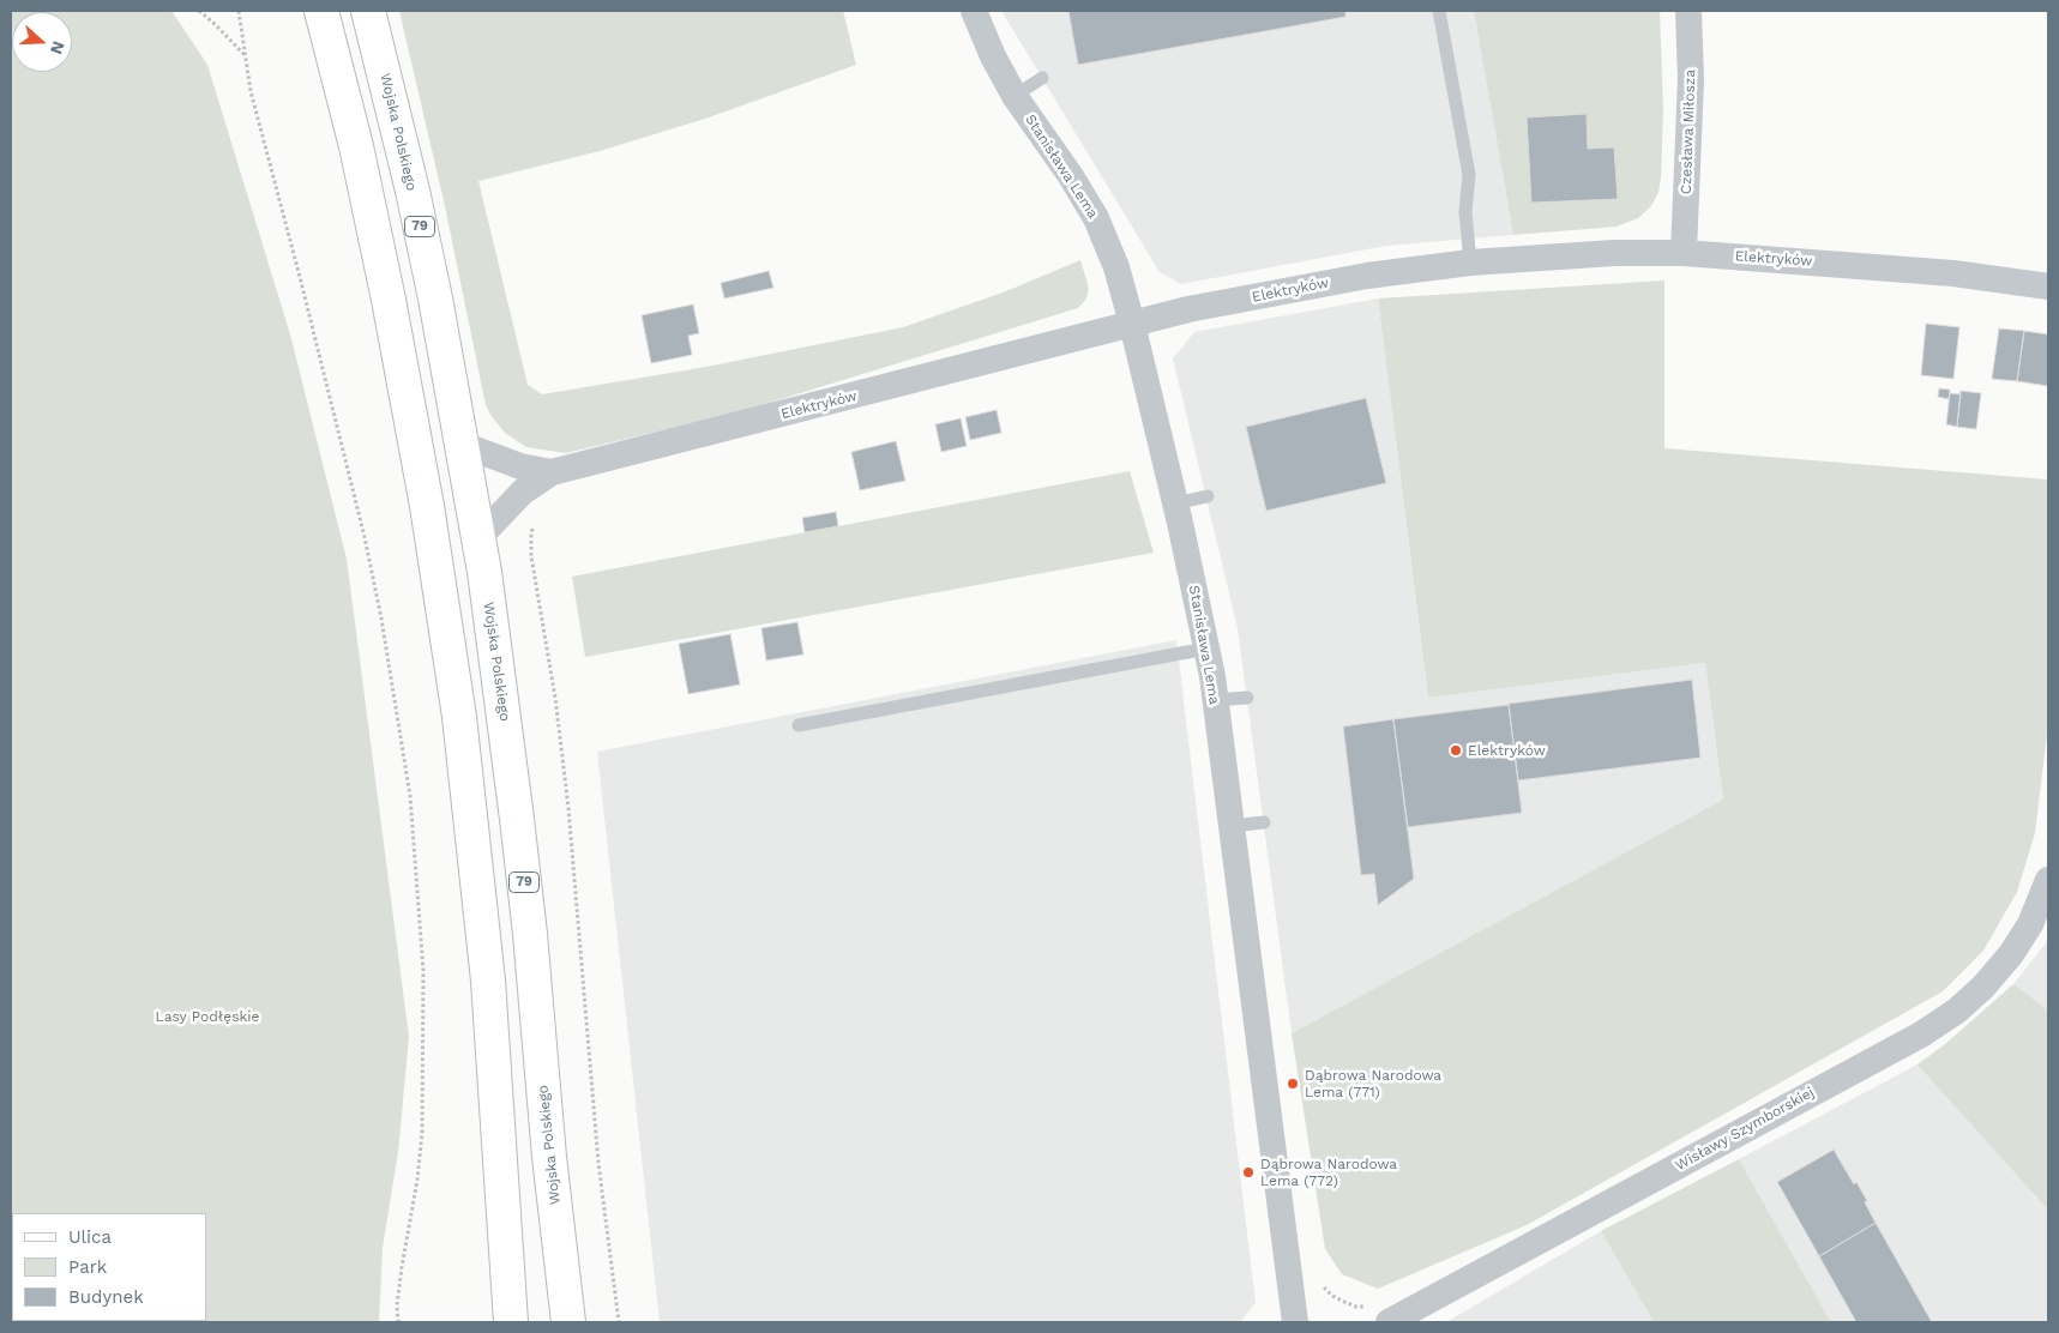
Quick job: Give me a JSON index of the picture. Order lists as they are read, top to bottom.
{
  "streets": {
    "main road": ["Wojska Polskiego", "79"],
    "street": [
      "Czesława Miłosza",
      "Stanisława Lema",
      "Elektryków",
      "Wisławy Szymborskiej"
    ]
  },
  "crossings": [
    ["Wojska Polskiego", "Elektryków"],
    ["Czesława Miłosza", "Elektryków"],
    ["Stanisława Lema", "Elektryków"]
  ],
  "parks": ["Lasy Podłęskie"],
  "places": ["Elektryków", "Dąbrowa Narodowa Lema (771)", "Dąbrowa Narodowa Lema (772)"],
  "legend": ["Ulica", "Park", "Budynek"],
  "north": "right"
}
